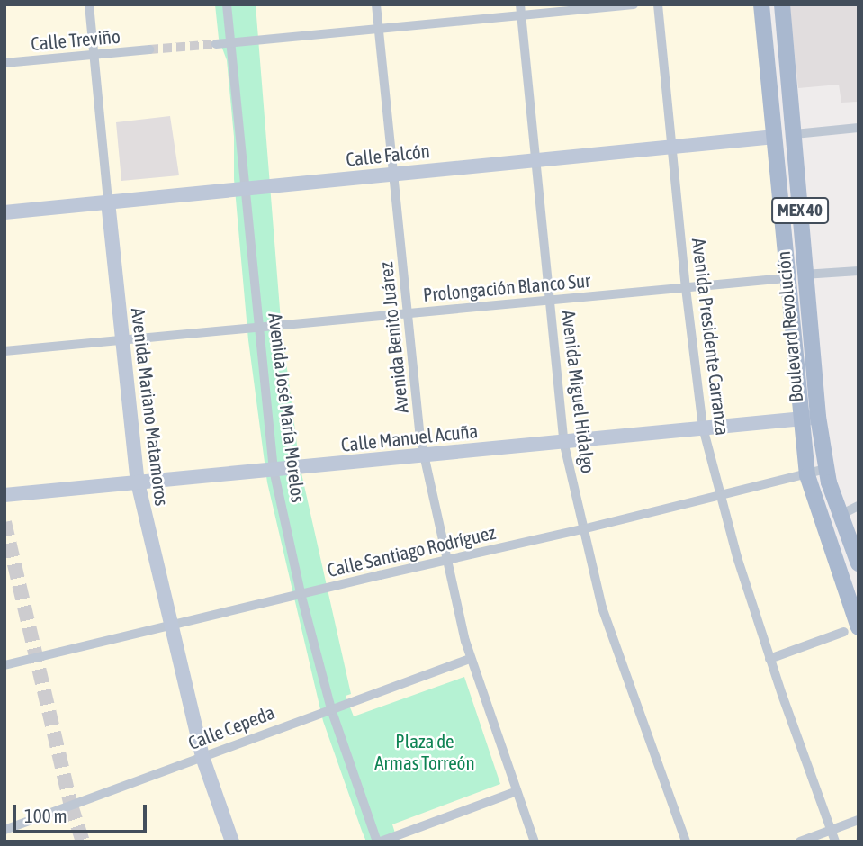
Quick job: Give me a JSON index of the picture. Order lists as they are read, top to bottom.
{
  "streets": {
    "main road": ["MEX 40", "Boulevard Revolución"],
    "street": [
      "Calle Treviño",
      "Calle Falcón",
      "Prolongación Blanco Sur",
      "Avenida Presidente Carranza",
      "Avenida Benito Juárez",
      "Avenida Miguel Hidalgo",
      "Avenida Mariano Matamoros",
      "Avenida José María Morelos",
      "Calle Manuel Acuña",
      "Calle Santiago Rodríguez",
      "Calle Cepeda"
    ]
  },
  "crossings": [
    ["Calle Treviño", "Avenida Mariano Matamoros"],
    ["Calle Falcón", "MEX 40"],
    ["Calle Falcón", "Avenida Presidente Carranza"],
    ["Calle Falcón", "Avenida Benito Juárez"],
    ["Calle Falcón", "Avenida Miguel Hidalgo"],
    ["Calle Falcón", "Avenida Mariano Matamoros"],
    ["Calle Falcón", "Avenida José María Morelos"],
    ["MEX 40", "Prolongación Blanco Sur"],
    ["MEX 40", "Calle Manuel Acuña"],
    ["MEX 40", "Calle Santiago Rodríguez"],
    ["Prolongación Blanco Sur", "Avenida Presidente Carranza"],
    ["Prolongación Blanco Sur", "Avenida Benito Juárez"],
    ["Prolongación Blanco Sur", "Avenida Miguel Hidalgo"],
    ["Prolongación Blanco Sur", "Avenida Mariano Matamoros"],
    ["Prolongación Blanco Sur", "Avenida José María Morelos"],
    ["Boulevard Revolución", "Calle Manuel Acuña"],
    ["Boulevard Revolución", "Calle Santiago Rodríguez"],
    ["Avenida Presidente Carranza", "Calle Manuel Acuña"],
    ["Avenida Presidente Carranza", "Calle Santiago Rodríguez"],
    ["Avenida Benito Juárez", "Calle Manuel Acuña"],
    ["Avenida Benito Juárez", "Calle Santiago Rodríguez"],
    ["Avenida Benito Juárez", "Calle Cepeda"],
    ["Avenida Miguel Hidalgo", "Calle Manuel Acuña"],
    ["Avenida Miguel Hidalgo", "Calle Santiago Rodríguez"],
    ["Avenida Mariano Matamoros", "Calle Manuel Acuña"],
    ["Avenida Mariano Matamoros", "Calle Santiago Rodríguez"],
    ["Avenida Mariano Matamoros", "Calle Cepeda"],
    ["Avenida José María Morelos", "Calle Manuel Acuña"],
    ["Avenida José María Morelos", "Calle Santiago Rodríguez"],
    ["Avenida José María Morelos", "Calle Cepeda"]
  ],
  "parks": ["Plaza de Armas Torreón"],
  "scale_bar": "100 m"
}
